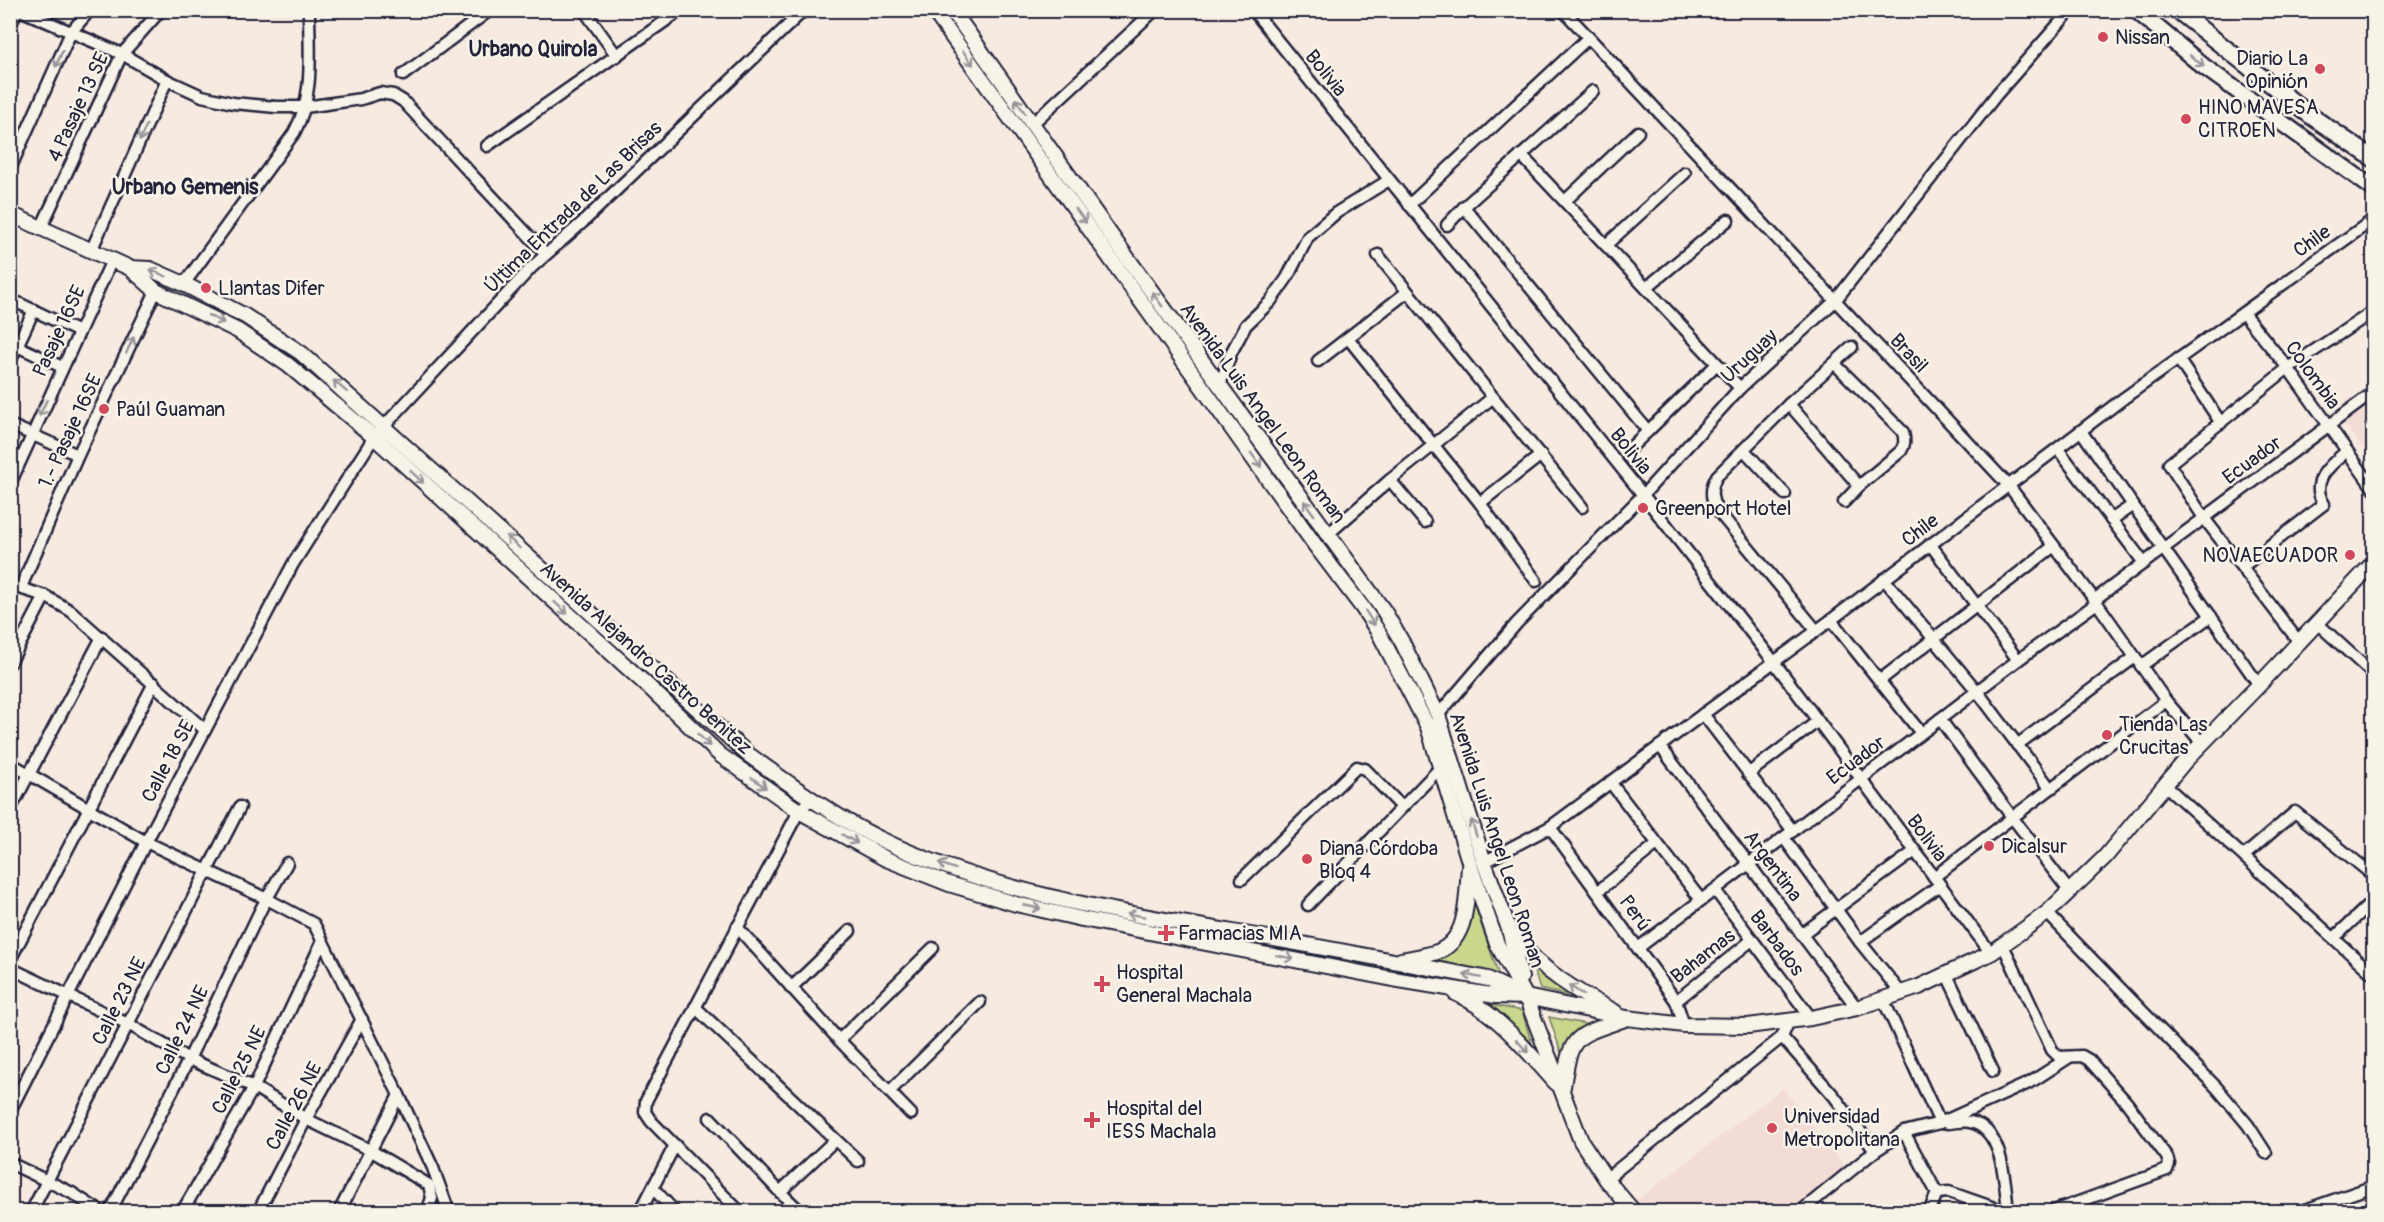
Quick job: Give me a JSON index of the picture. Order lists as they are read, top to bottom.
{
  "streets": {
    "main road": ["Avenida Luis Angel Leon Roman", "Avenida Alejandro Castro Benitez"],
    "street": [
      "Bolivia",
      "4 Pasaje 13 SE",
      "Última Entrada de Las Brisas",
      "Chile",
      "Pasaje 16SE",
      "Brasil",
      "Uruguay",
      "Colombia",
      "1.- Pasaje 16SE",
      "Ecuador",
      "Calle 18 SE",
      "Argentina",
      "Perú",
      "Barbados",
      "Bahamas",
      "Calle 23 NE",
      "Calle 24 NE",
      "Calle 25 NE",
      "Calle 26 NE"
    ]
  },
  "crossings": [
    ["Bolivia", "Chile"],
    ["Bolivia", "Uruguay"],
    ["Bolivia", "Ecuador"],
    ["Bolivia", "Avenida Alejandro Castro Benitez"],
    ["4 Pasaje 13 SE", "Avenida Alejandro Castro Benitez"],
    ["Última Entrada de Las Brisas", "Avenida Alejandro Castro Benitez"],
    ["Última Entrada de Las Brisas", "Calle 18 SE"],
    ["Chile", "Brasil"],
    ["Chile", "Colombia"],
    ["Chile", "Avenida Luis Angel Leon Roman"],
    ["Chile", "Argentina"],
    ["Chile", "Perú"],
    ["Pasaje 16SE", "Avenida Alejandro Castro Benitez"],
    ["Brasil", "Uruguay"],
    ["Brasil", "Ecuador"],
    ["Brasil", "Avenida Alejandro Castro Benitez"],
    ["Uruguay", "Avenida Luis Angel Leon Roman"],
    ["Colombia", "Ecuador"],
    ["Avenida Luis Angel Leon Roman", "Avenida Alejandro Castro Benitez"],
    ["1.- Pasaje 16SE", "Avenida Alejandro Castro Benitez"],
    ["Ecuador", "Argentina"],
    ["Ecuador", "Perú"],
    ["Ecuador", "Barbados"],
    ["Avenida Alejandro Castro Benitez", "Calle 18 SE"],
    ["Avenida Alejandro Castro Benitez", "Argentina"],
    ["Avenida Alejandro Castro Benitez", "Perú"],
    ["Avenida Alejandro Castro Benitez", "Barbados"],
    ["Perú", "Bahamas"],
    ["Barbados", "Bahamas"]
  ],
  "one_way": ["1.- Pasaje 16SE"],
  "districts": ["Urbano Quirola", "Urbano Gemenis"],
  "places": {
    "other": [
      "Nissan",
      "Diario La Opinión",
      "HINO MAVESA CITROEN",
      "Llantas Difer",
      "Paúl Guaman",
      "Greenport Hotel",
      "NOVAECUADOR",
      "Tienda Las Crucitas",
      "Dicalsur",
      "Diana Córdoba Bloq 4",
      "Universidad Metropolitana"
    ],
    "health": ["Farmacias MIA", "Hospital General Machala", "Hospital del IESS Machala"]
  }
}
